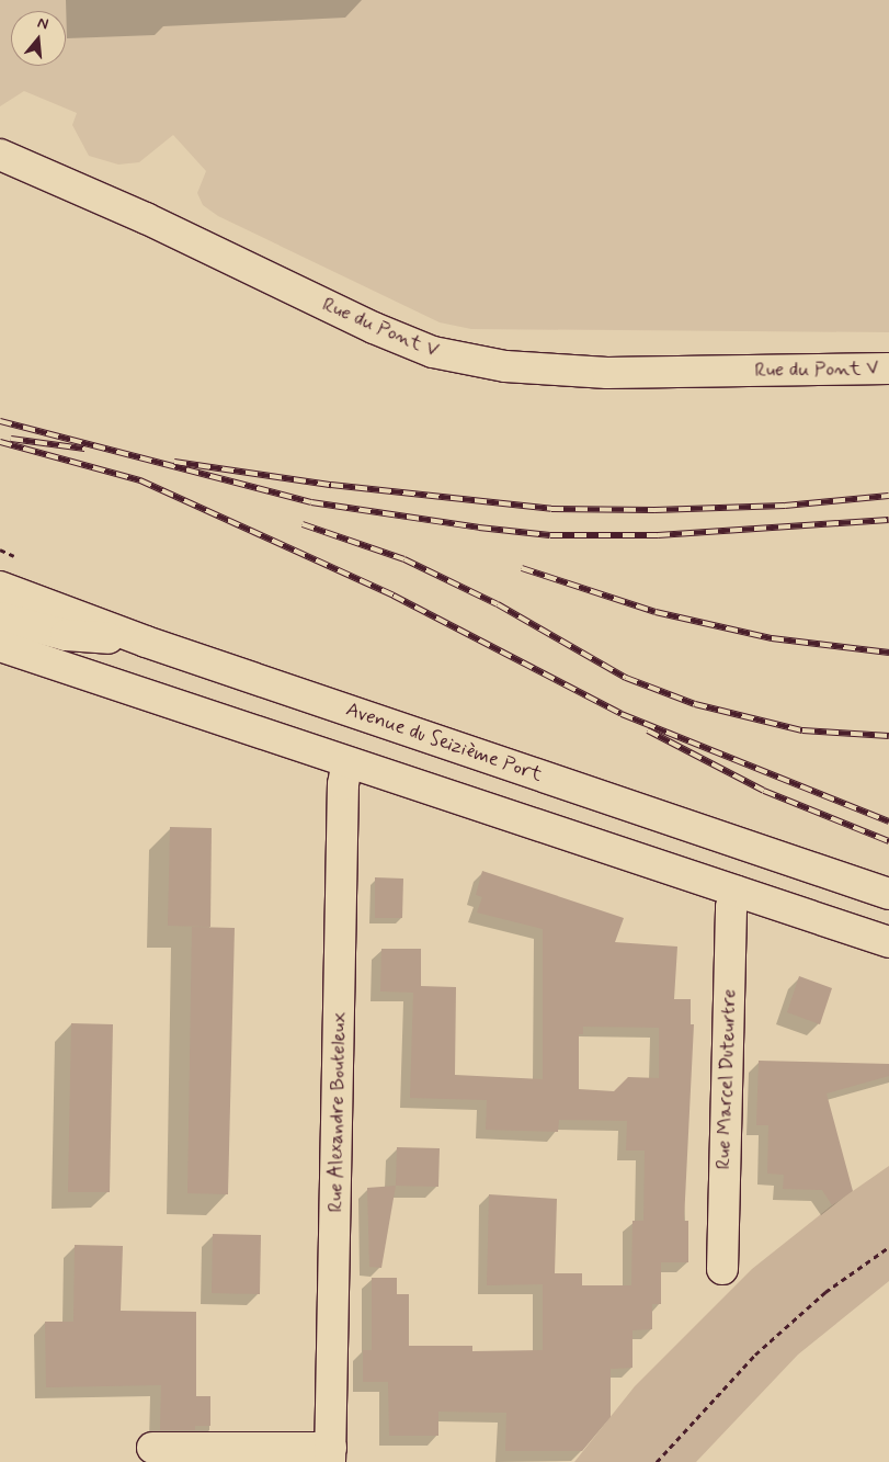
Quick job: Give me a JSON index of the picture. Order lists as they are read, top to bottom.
{
  "streets": {
    "main road": [
      "Rue du Pont V",
      "Avenue du Seizième Port",
      "Rue Marcel Duteurtre",
      "Rue Alexandre Bouteleux"
    ]
  },
  "north": "top"
}
